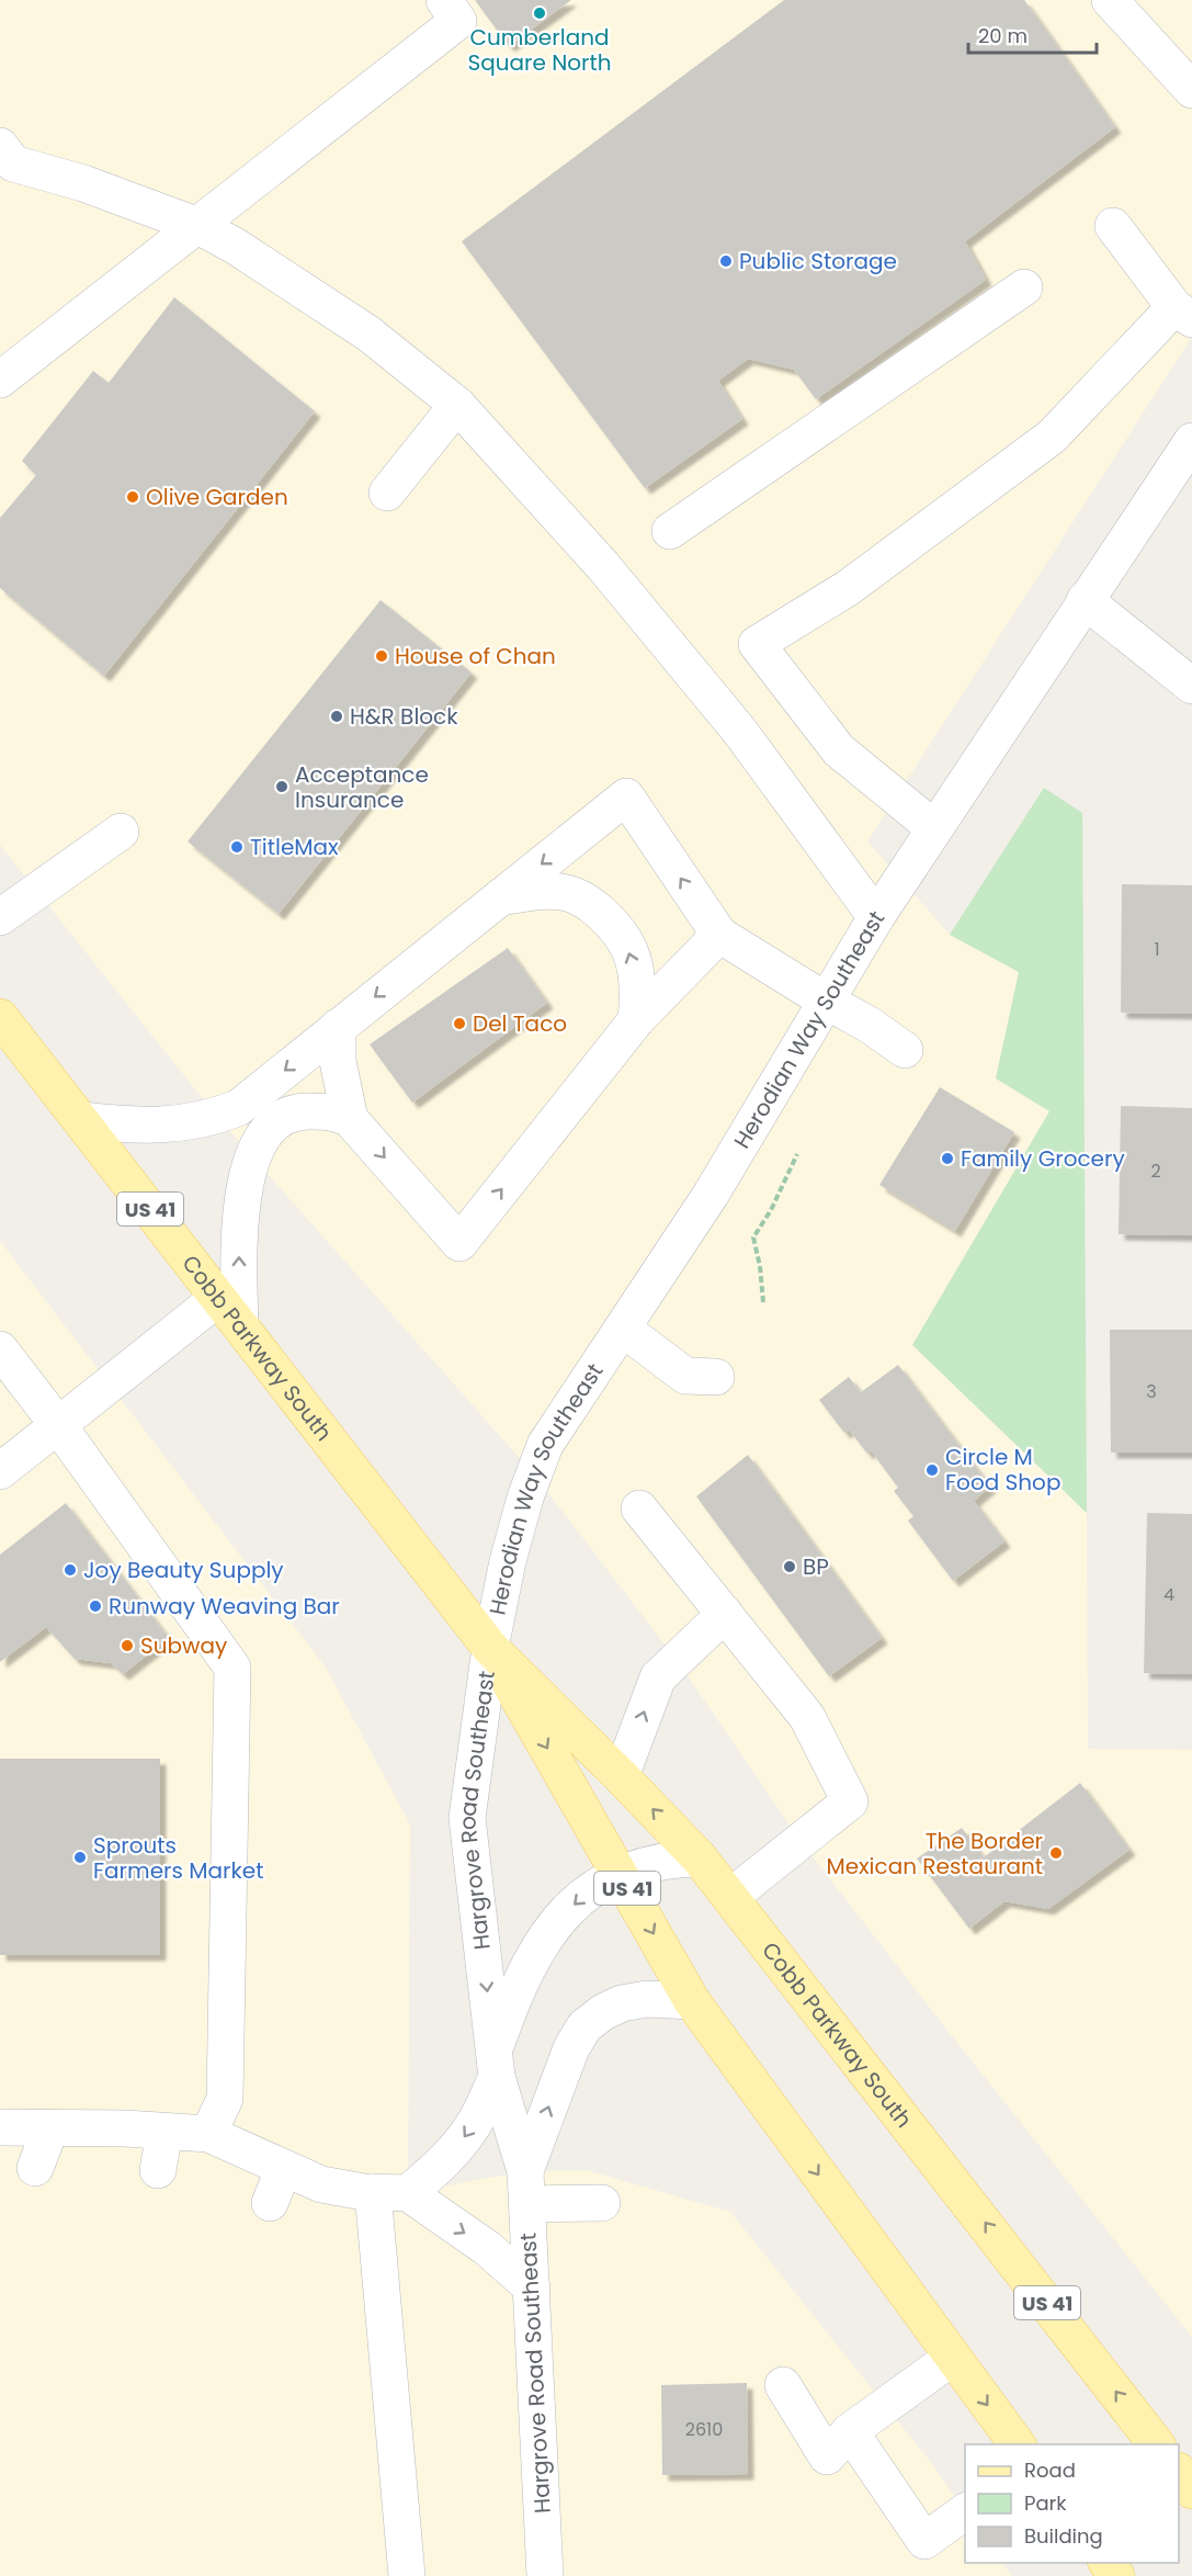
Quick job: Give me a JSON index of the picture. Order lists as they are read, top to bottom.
{
  "streets": {
    "main road": ["US 41", "Cobb Parkway South"],
    "street": ["Herodian Way Southeast", "Hargrove Road Southeast"]
  },
  "crossings": [
    ["Herodian Way Southeast", "Cobb Parkway South"],
    ["Herodian Way Southeast", "Hargrove Road Southeast"],
    ["Cobb Parkway South", "Hargrove Road Southeast"]
  ],
  "places": [
    "Cumberland Square North",
    "Public Storage",
    "Olive Garden",
    "House of Chan",
    "H&R Block",
    "Acceptance Insurance",
    "TitleMax",
    "Del Taco",
    "Family Grocery",
    "Circle M Food Shop",
    "BP",
    "Joy Beauty Supply",
    "Runway Weaving Bar",
    "Subway",
    "The Border Mexican Restaurant",
    "Sprouts Farmers Market"
  ],
  "house_numbers": [
    "1",
    "2",
    "3",
    "4",
    "2610"
  ],
  "legend": ["Road", "Park", "Building"],
  "scale_bar": "20 m"
}
